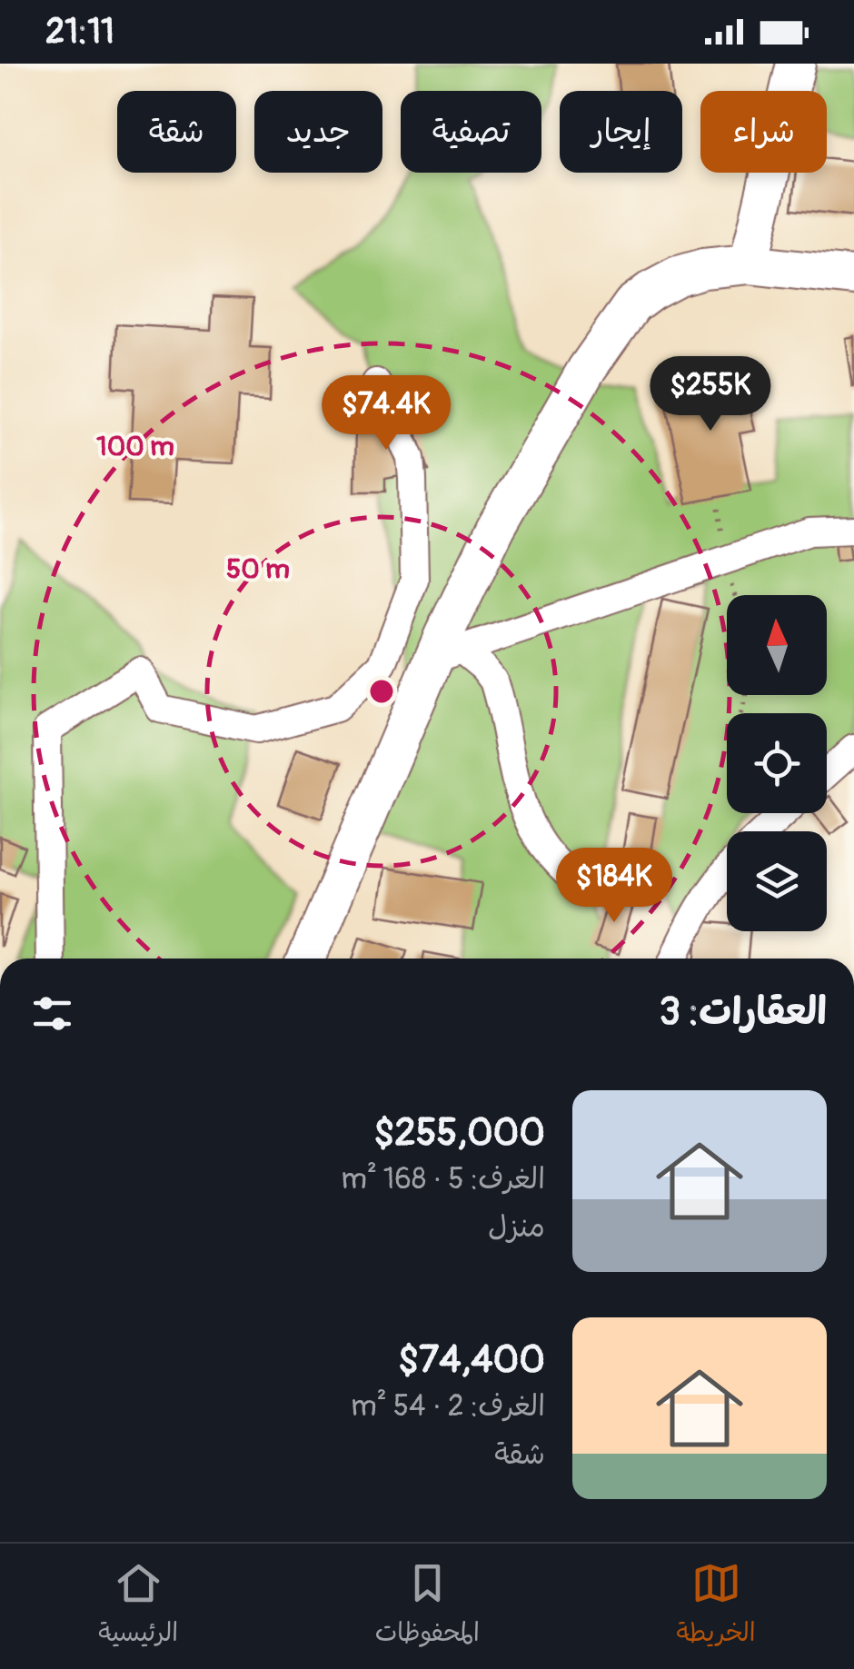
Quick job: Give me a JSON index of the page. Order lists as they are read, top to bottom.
{
  "north": "top",
  "page": {
    "status": "21:11",
    "chip": [
      "شراء",
      "إيجار",
      "تصفية",
      "جديد",
      "شقة"
    ],
    "price": ["$255K", "$74.4K", "$184K"],
    "heading": "العقارات: 3",
    "list": [
      {
        "name": "$255,000",
        "note": "الغرف: 5 · 168 m² · منزل"
      },
      {
        "name": "$74,400",
        "note": "الغرف: 2 · 54 m² · شقة"
      }
    ],
    "tabs": ["الخريطة", "المحفوظات", "الرئيسية"]
  },
  "rings": ["100 m", "50 m"]
}
